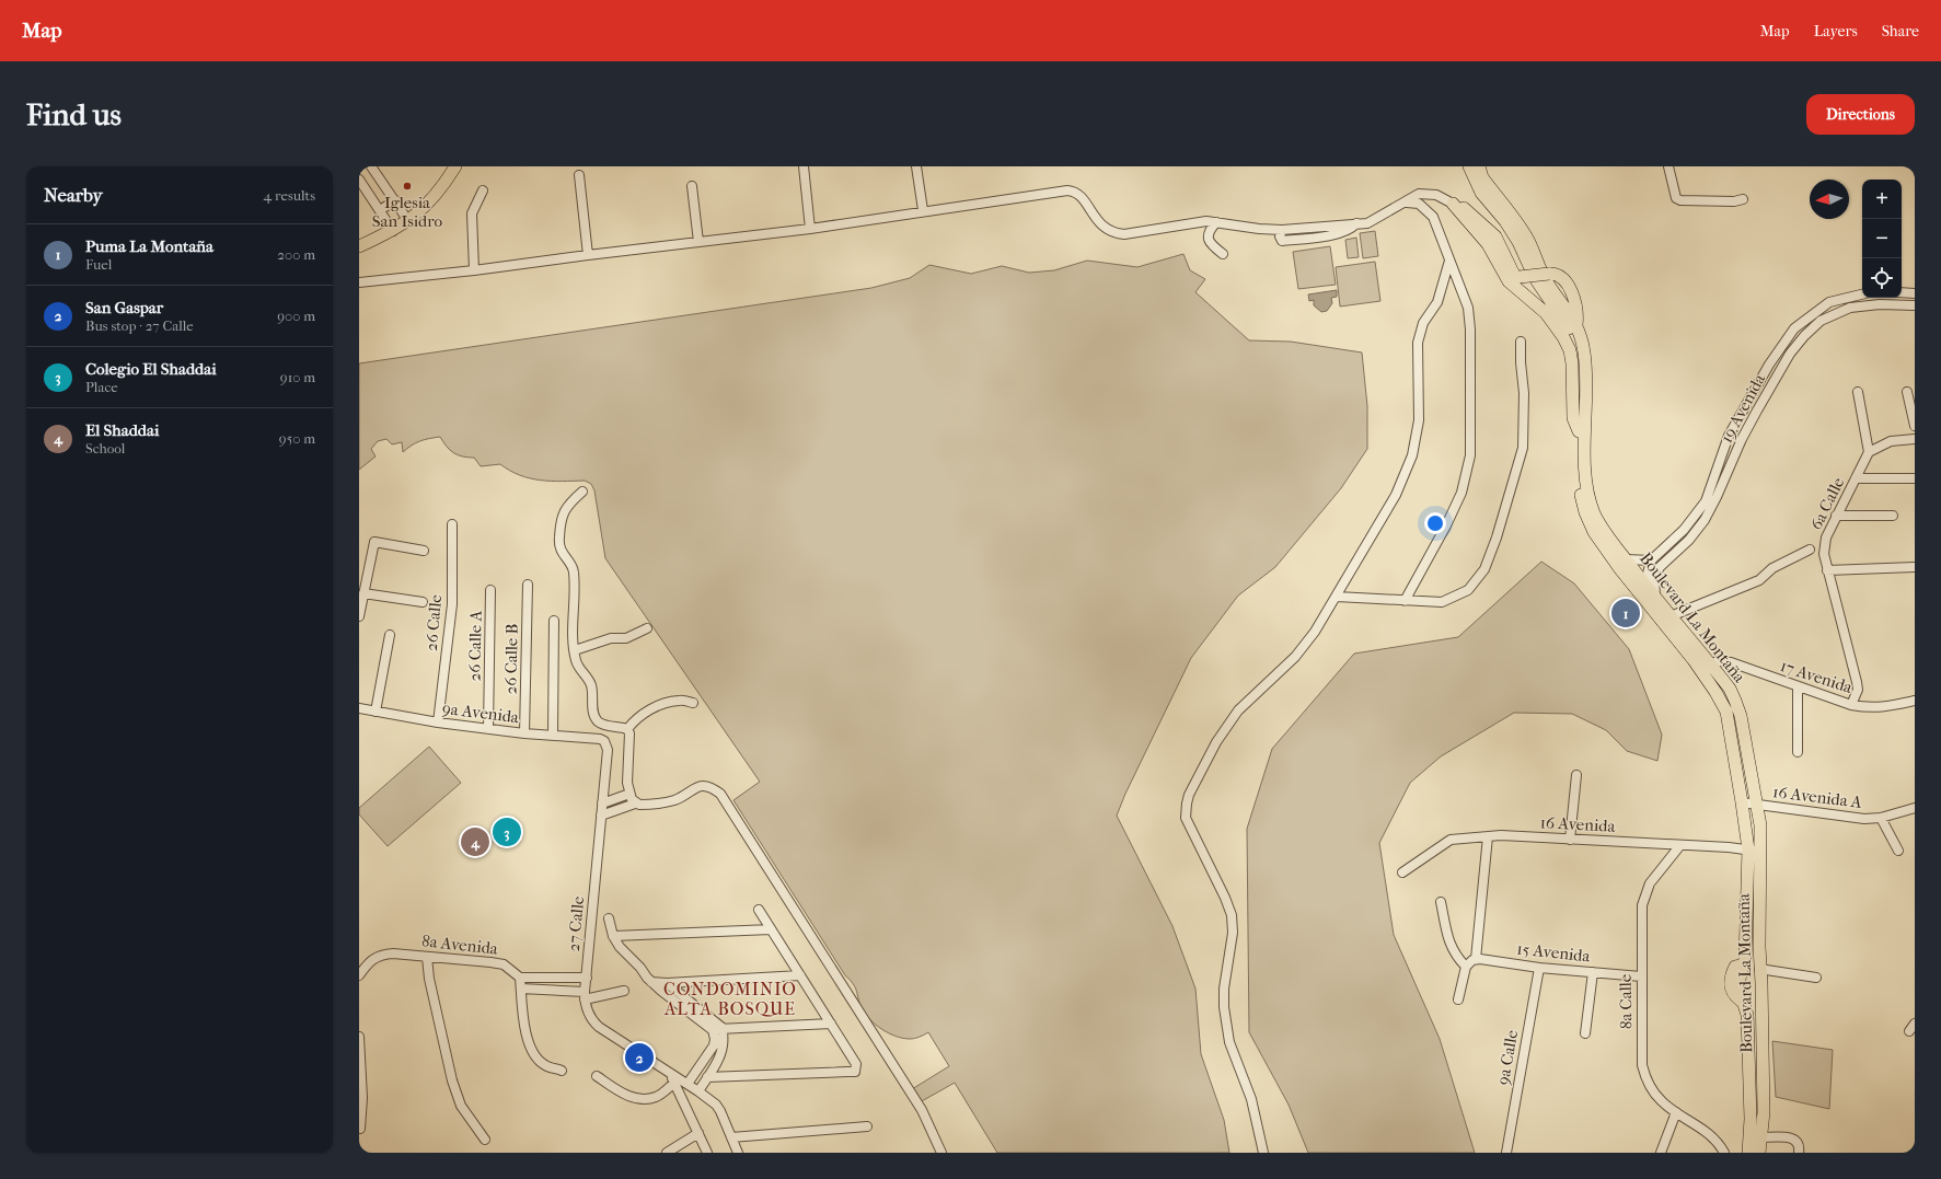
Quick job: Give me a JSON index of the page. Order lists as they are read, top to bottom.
{
  "streets": {
    "main road": ["Boulevard La Montaña"],
    "street": [
      "19 Avenida",
      "6a Calle",
      "26 Calle",
      "26 Calle A",
      "26 Calle B",
      "17 Avenida",
      "9a Avenida",
      "16 Avenida A",
      "16 Avenida",
      "27 Calle",
      "8a Avenida",
      "15 Avenida",
      "8a Calle",
      "9a Calle"
    ]
  },
  "crossings": [
    ["19 Avenida", "Boulevard La Montaña"],
    ["6a Calle", "17 Avenida"],
    ["Boulevard La Montaña", "17 Avenida"],
    ["Boulevard La Montaña", "16 Avenida A"],
    ["Boulevard La Montaña", "16 Avenida"],
    ["26 Calle", "9a Avenida"],
    ["26 Calle A", "9a Avenida"],
    ["26 Calle B", "9a Avenida"],
    ["9a Avenida", "27 Calle"],
    ["16 Avenida", "8a Calle"],
    ["15 Avenida", "8a Calle"],
    ["15 Avenida", "9a Calle"]
  ],
  "districts": ["CONDOMINIO ALTA BOSQUE"],
  "places": ["Iglesia San Isidro"],
  "north": "left",
  "page": {
    "header": "Map",
    "nav": ["Map", "Layers", "Share"],
    "buttons": "Directions",
    "title": "Find us",
    "heading": ["Nearby", "4 results"],
    "map_buttons": ["+", "−"],
    "list": [
      {
        "mark": "1",
        "name": "Puma La Montaña",
        "note": "Fuel",
        "value": "200 m"
      },
      {
        "mark": "2",
        "name": "San Gaspar",
        "note": "Bus stop · 27 Calle",
        "value": "900 m"
      },
      {
        "mark": "3",
        "name": "Colegio El Shaddai",
        "note": "Place",
        "value": "910 m"
      },
      {
        "mark": "4",
        "name": "El Shaddai",
        "note": "School",
        "value": "950 m"
      }
    ],
    "pins": [
      "1",
      "3",
      "4",
      "2"
    ]
  }
}
